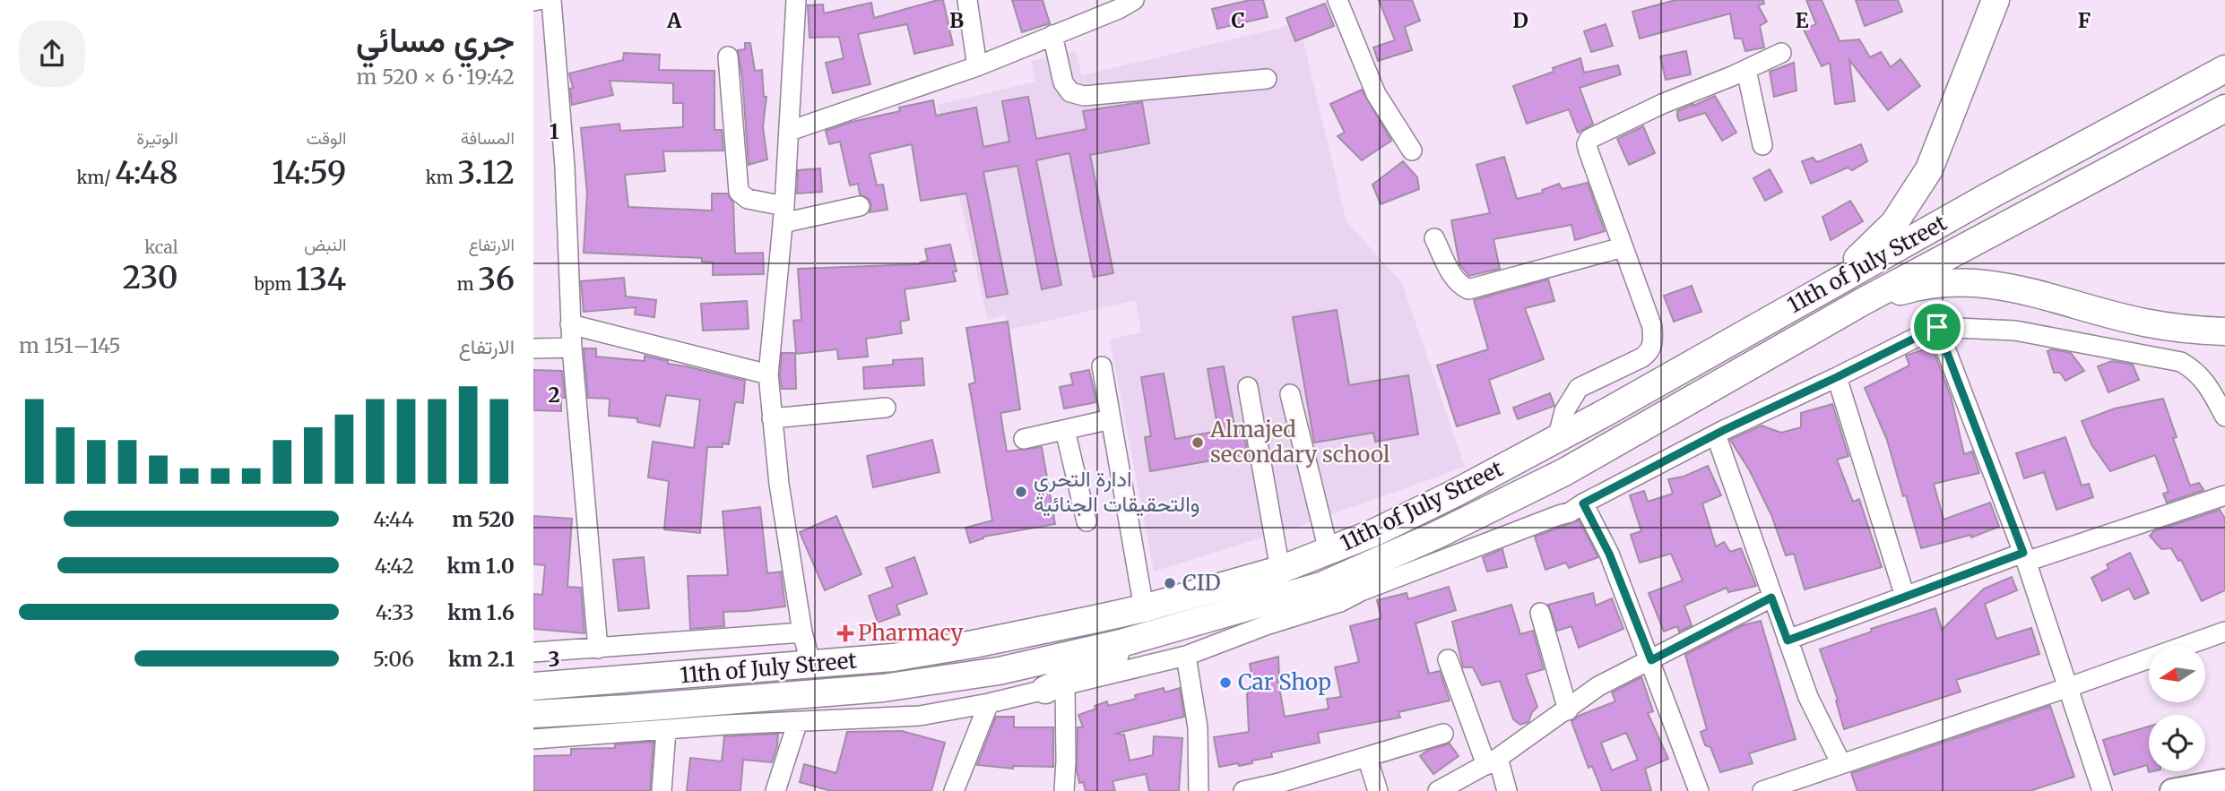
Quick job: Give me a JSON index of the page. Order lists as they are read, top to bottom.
{
  "streets": {
    "highway": ["11th of July Street"]
  },
  "places": {
    "other": [
      "Almajed secondary school",
      "ادارة التحري والتحقيقات الجنائية",
      "CID",
      "Car Shop"
    ],
    "health": ["Pharmacy"]
  },
  "north": "left",
  "page": {
    "heading": ["جري مسائي", "19:42 · 6 × 520 m"],
    "stats": [
      ["المسافة", "3.12 km"],
      ["الوقت", "14:59"],
      ["الوتيرة", "4:48 /km"],
      ["الارتفاع", "36 m"],
      ["النبض", "134 bpm"],
      ["kcal", "230"]
    ],
    "chart": ["الارتفاع", "145–151 m"],
    "list": [
      {
        "name": "520 m",
        "note": "4:44"
      },
      {
        "name": "1.0 km",
        "note": "4:42"
      },
      {
        "name": "1.6 km",
        "note": "4:33"
      },
      {
        "name": "2.1 km",
        "note": "5:06"
      }
    ]
  },
  "grid": {
    "columns": [
      "A",
      "B",
      "C",
      "D",
      "E",
      "F"
    ],
    "rows": ["1", "2", "3"]
  }
}
